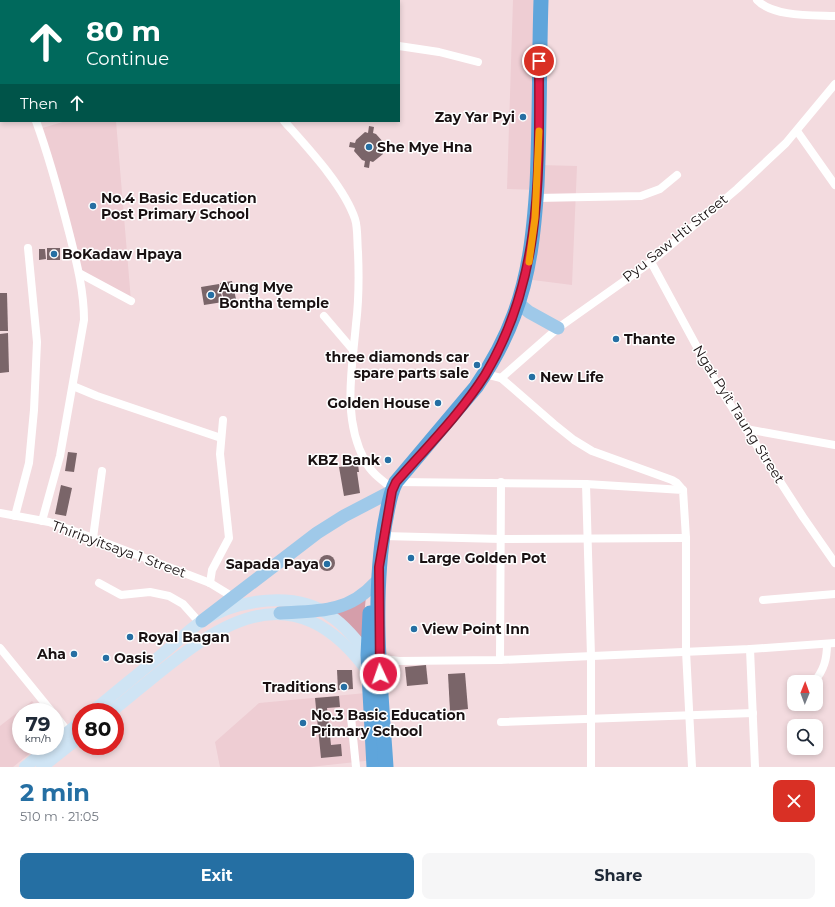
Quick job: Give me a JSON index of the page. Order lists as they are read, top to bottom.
{
  "streets": {
    "street": ["Pyu Saw Hti Street", "Ngat Pyit Taung Street", "Thiripyitsaya 1 Street"]
  },
  "crossings": [
    ["Pyu Saw Hti Street", "Ngat Pyit Taung Street"]
  ],
  "places": [
    "Zay Yar Pyi",
    "She Mye Hna",
    "No.4 Basic Education Post Primary School",
    "BoKadaw Hpaya",
    "Aung Mye Bontha temple",
    "Thante",
    "three diamonds car spare parts sale",
    "New Life",
    "Golden House",
    "KBZ Bank",
    "Large Golden Pot",
    "Sapada Paya",
    "View Point Inn",
    "Royal Bagan",
    "Aha",
    "Oasis",
    "Traditions",
    "No.3 Basic Education Primary School"
  ],
  "north": "top",
  "page": {
    "turn": ["80 m", "Continue"],
    "then": "Then",
    "speed": "79 km/h",
    "limit": "80",
    "heading": ["2 min", "510 m · 21:05"],
    "buttons": ["Exit", "Share"]
  }
}
